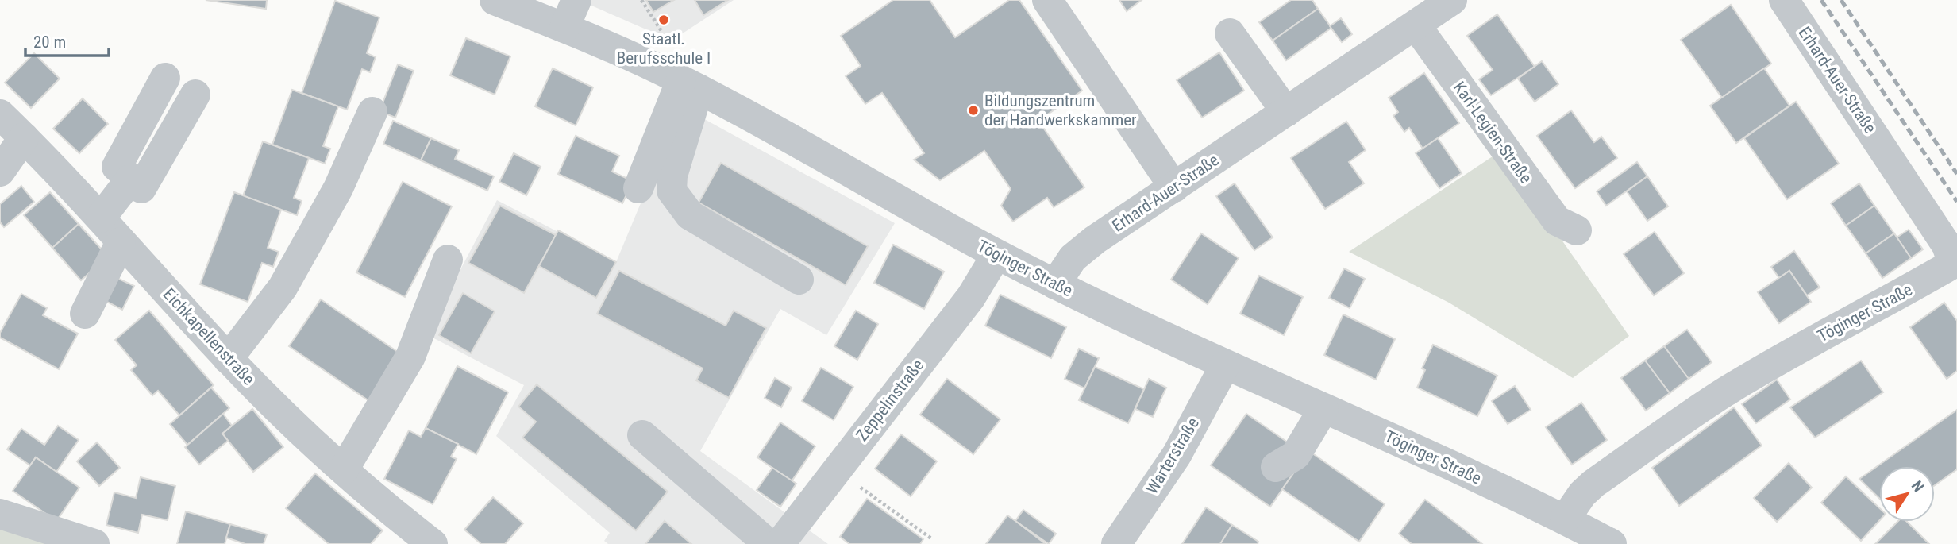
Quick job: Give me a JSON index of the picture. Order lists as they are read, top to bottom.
{
  "streets": {
    "street": [
      "Erhard-Auer-Straße",
      "Karl-Legien-Straße",
      "Töginger Straße",
      "Eichkapellenstraße",
      "Zeppelinstraße",
      "Warterstraße"
    ]
  },
  "crossings": [
    ["Erhard-Auer-Straße", "Karl-Legien-Straße"],
    ["Erhard-Auer-Straße", "Töginger Straße"],
    ["Töginger Straße", "Zeppelinstraße"],
    ["Töginger Straße", "Warterstraße"]
  ],
  "places": ["Staatl. Berufsschule I", "Bildungszentrum der Handwerkskammer"],
  "scale_bar": "20 m",
  "north": "top right"
}
